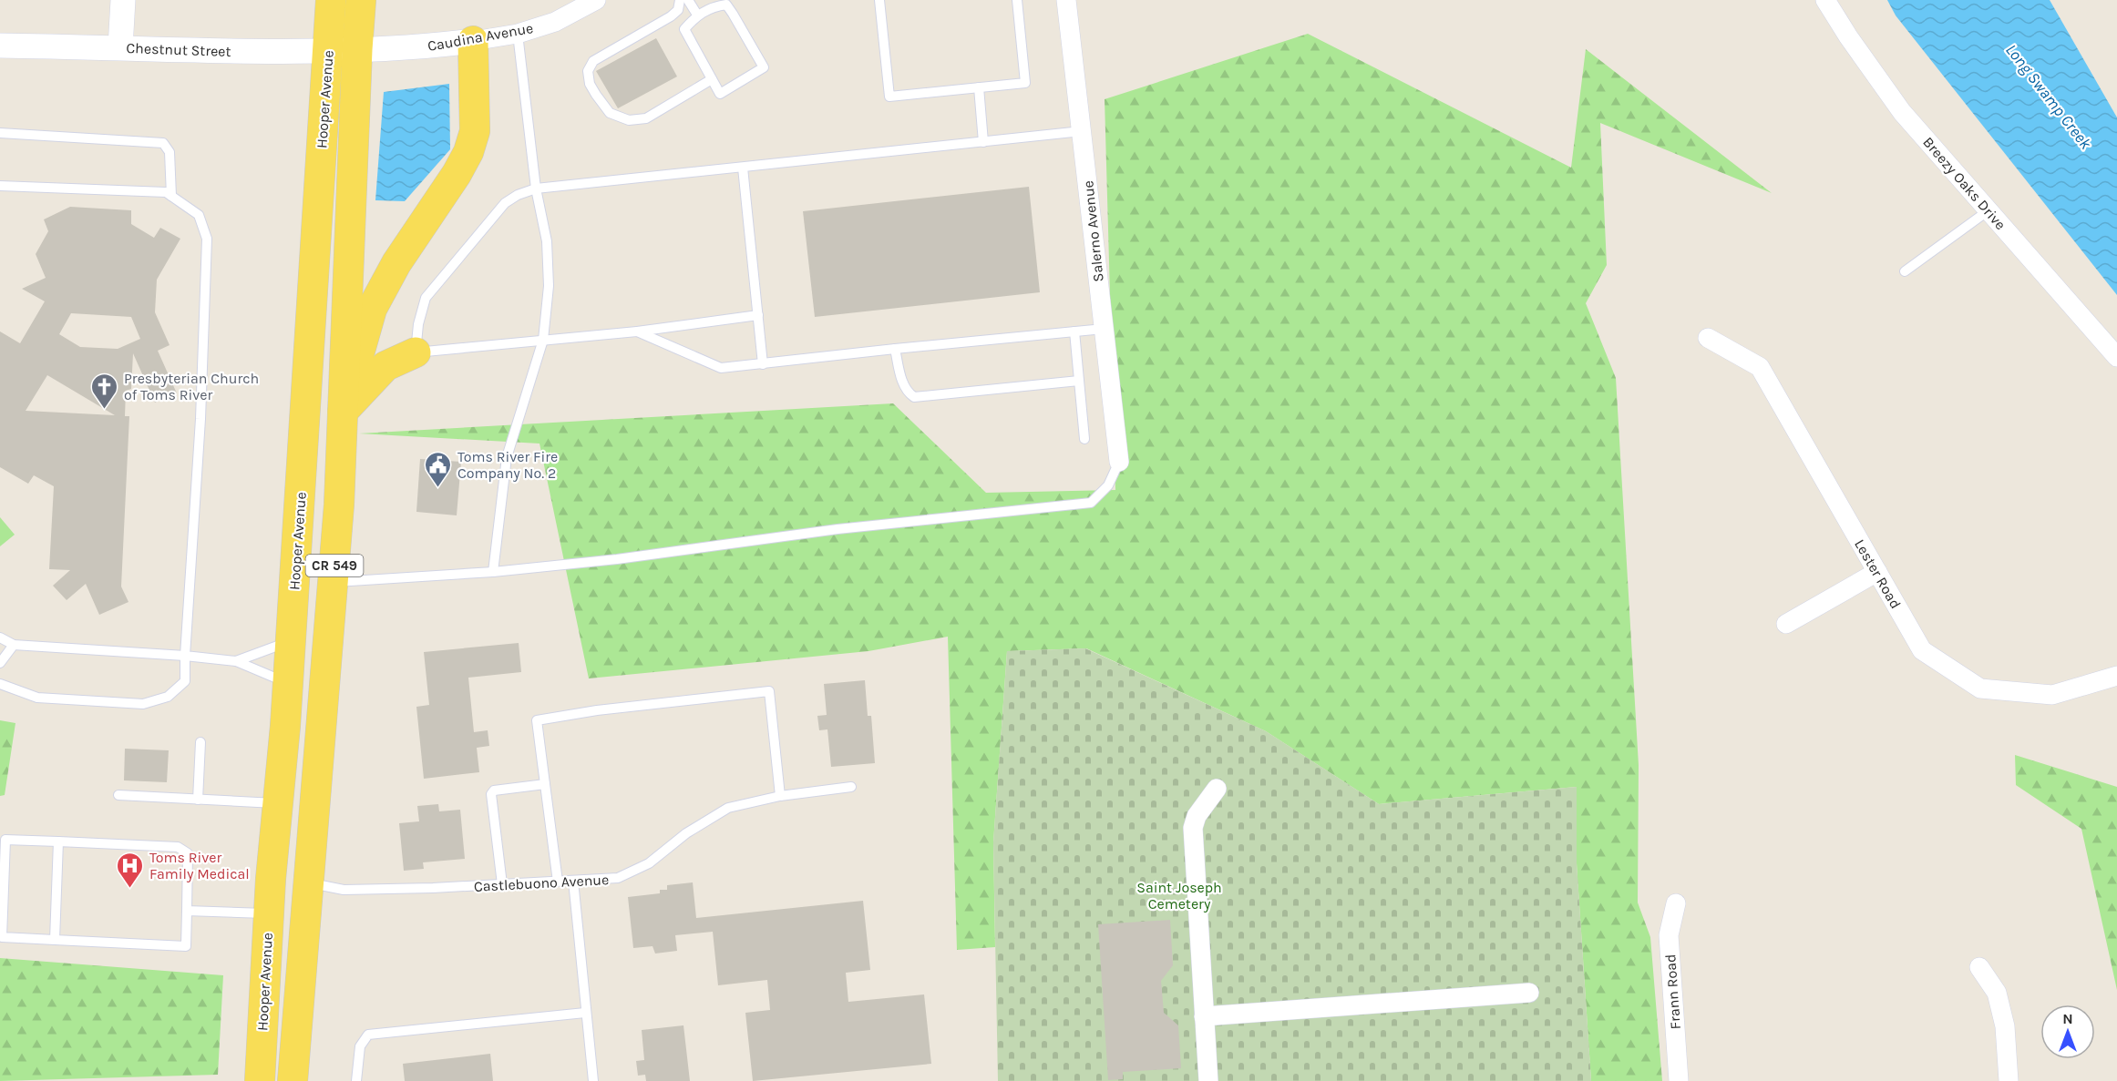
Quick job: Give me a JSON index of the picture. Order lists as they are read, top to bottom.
{
  "streets": {
    "main road": ["Hooper Avenue", "CR 549"],
    "street": [
      "Caudina Avenue",
      "Chestnut Street",
      "Breezy Oaks Drive",
      "Salerno Avenue",
      "Lester Road",
      "Frann Road"
    ],
    "lane": ["Castlebuono Avenue"]
  },
  "crossings": [
    ["Caudina Avenue", "Chestnut Street"],
    ["Caudina Avenue", "Hooper Avenue"],
    ["Chestnut Street", "Hooper Avenue"],
    ["Hooper Avenue", "Castlebuono Avenue"]
  ],
  "water": ["Long Swamp Creek"],
  "parks": ["Saint Joseph Cemetery"],
  "places": {
    "church": ["Presbyterian Church of Toms River"],
    "public building": ["Toms River Fire Company No. 2"],
    "hospital": ["Toms River Family Medical"]
  },
  "north": "top"
}
